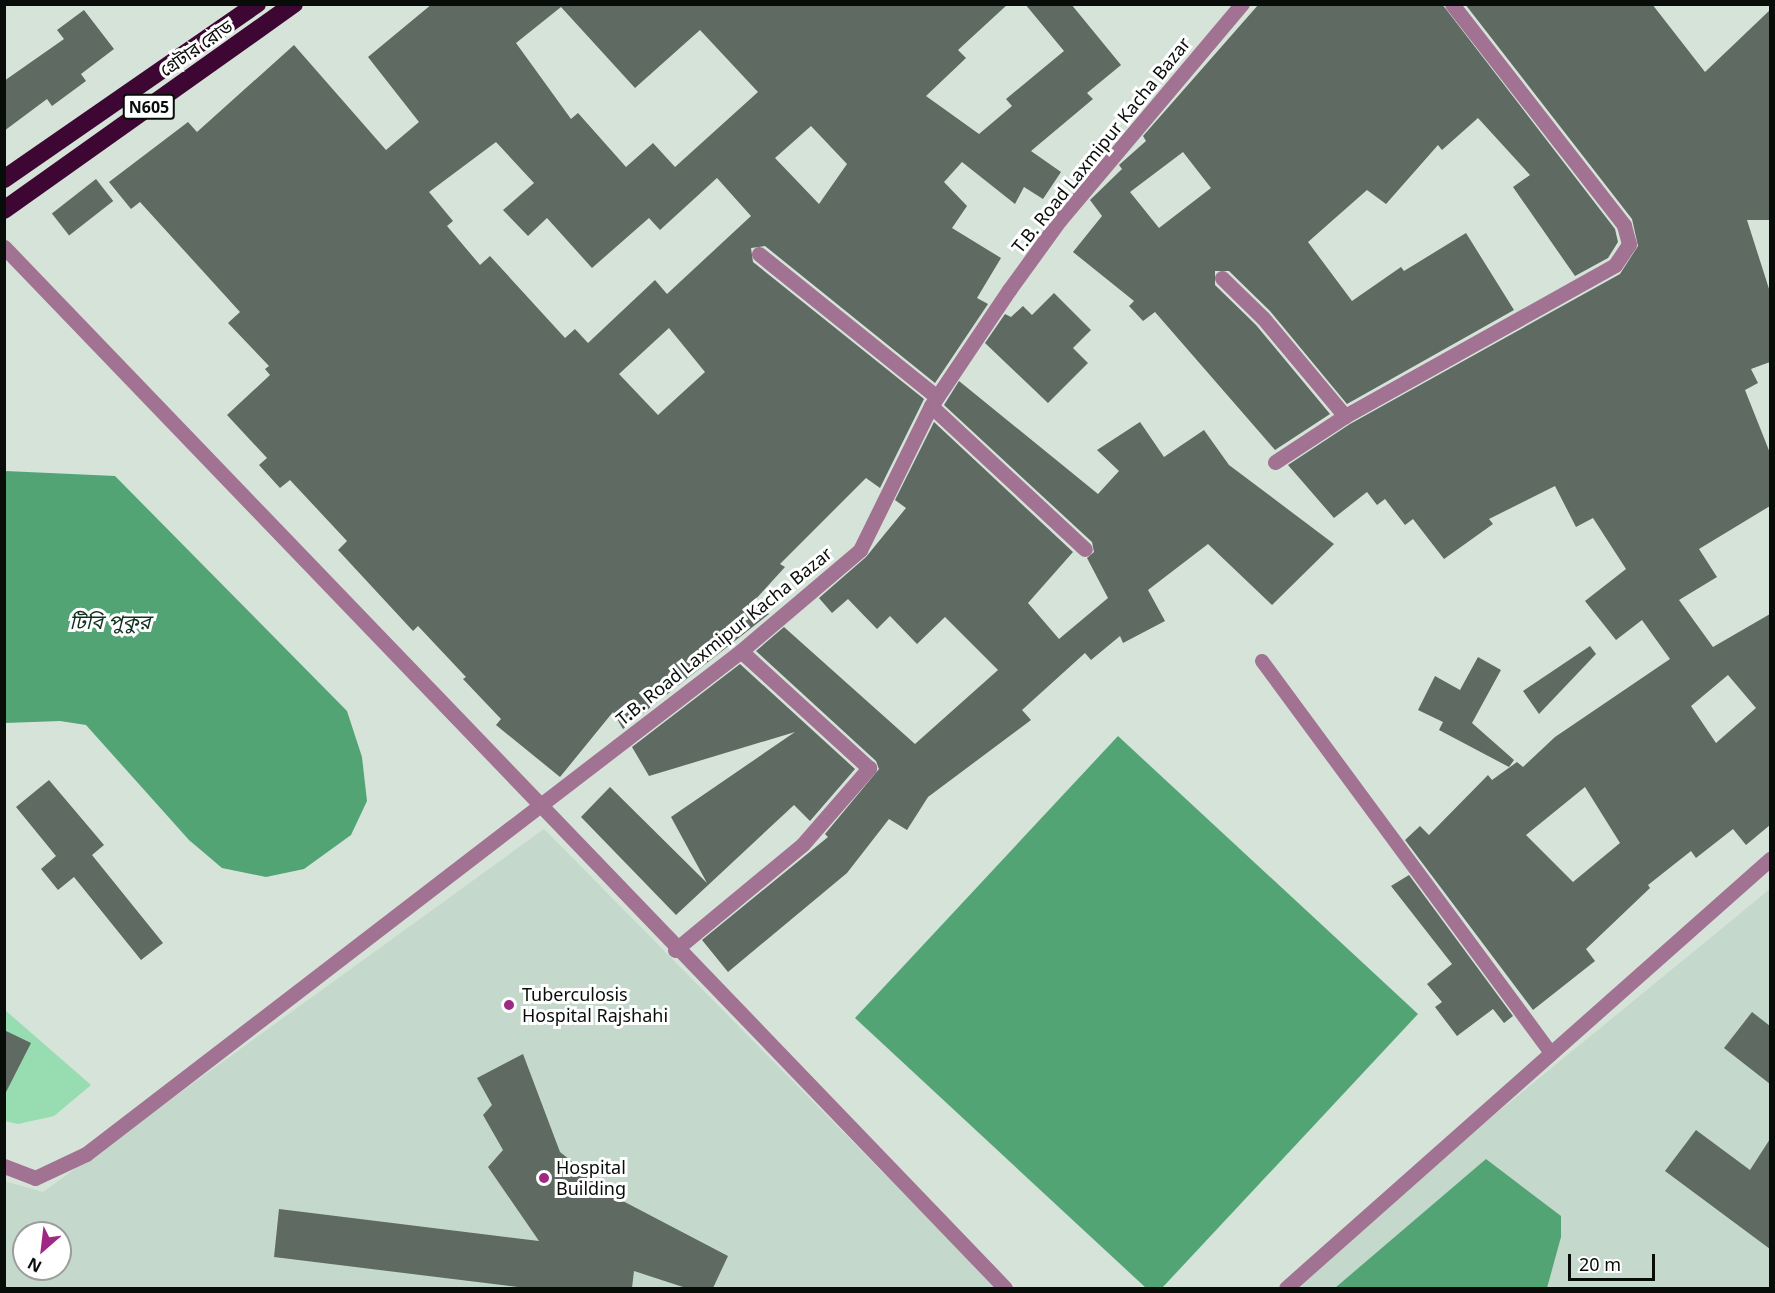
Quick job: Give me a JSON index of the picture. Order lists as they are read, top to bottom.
{
  "streets": {
    "highway": ["গ্রেটার রোড", "N605"],
    "street": ["T.B. Road Laxmipur Kacha Bazar"]
  },
  "water": ["টিবি পুকুর"],
  "places": ["Tuberculosis Hospital Rajshahi", "Hospital Building"],
  "scale_bar": "20 m",
  "north": "bottom left"
}
